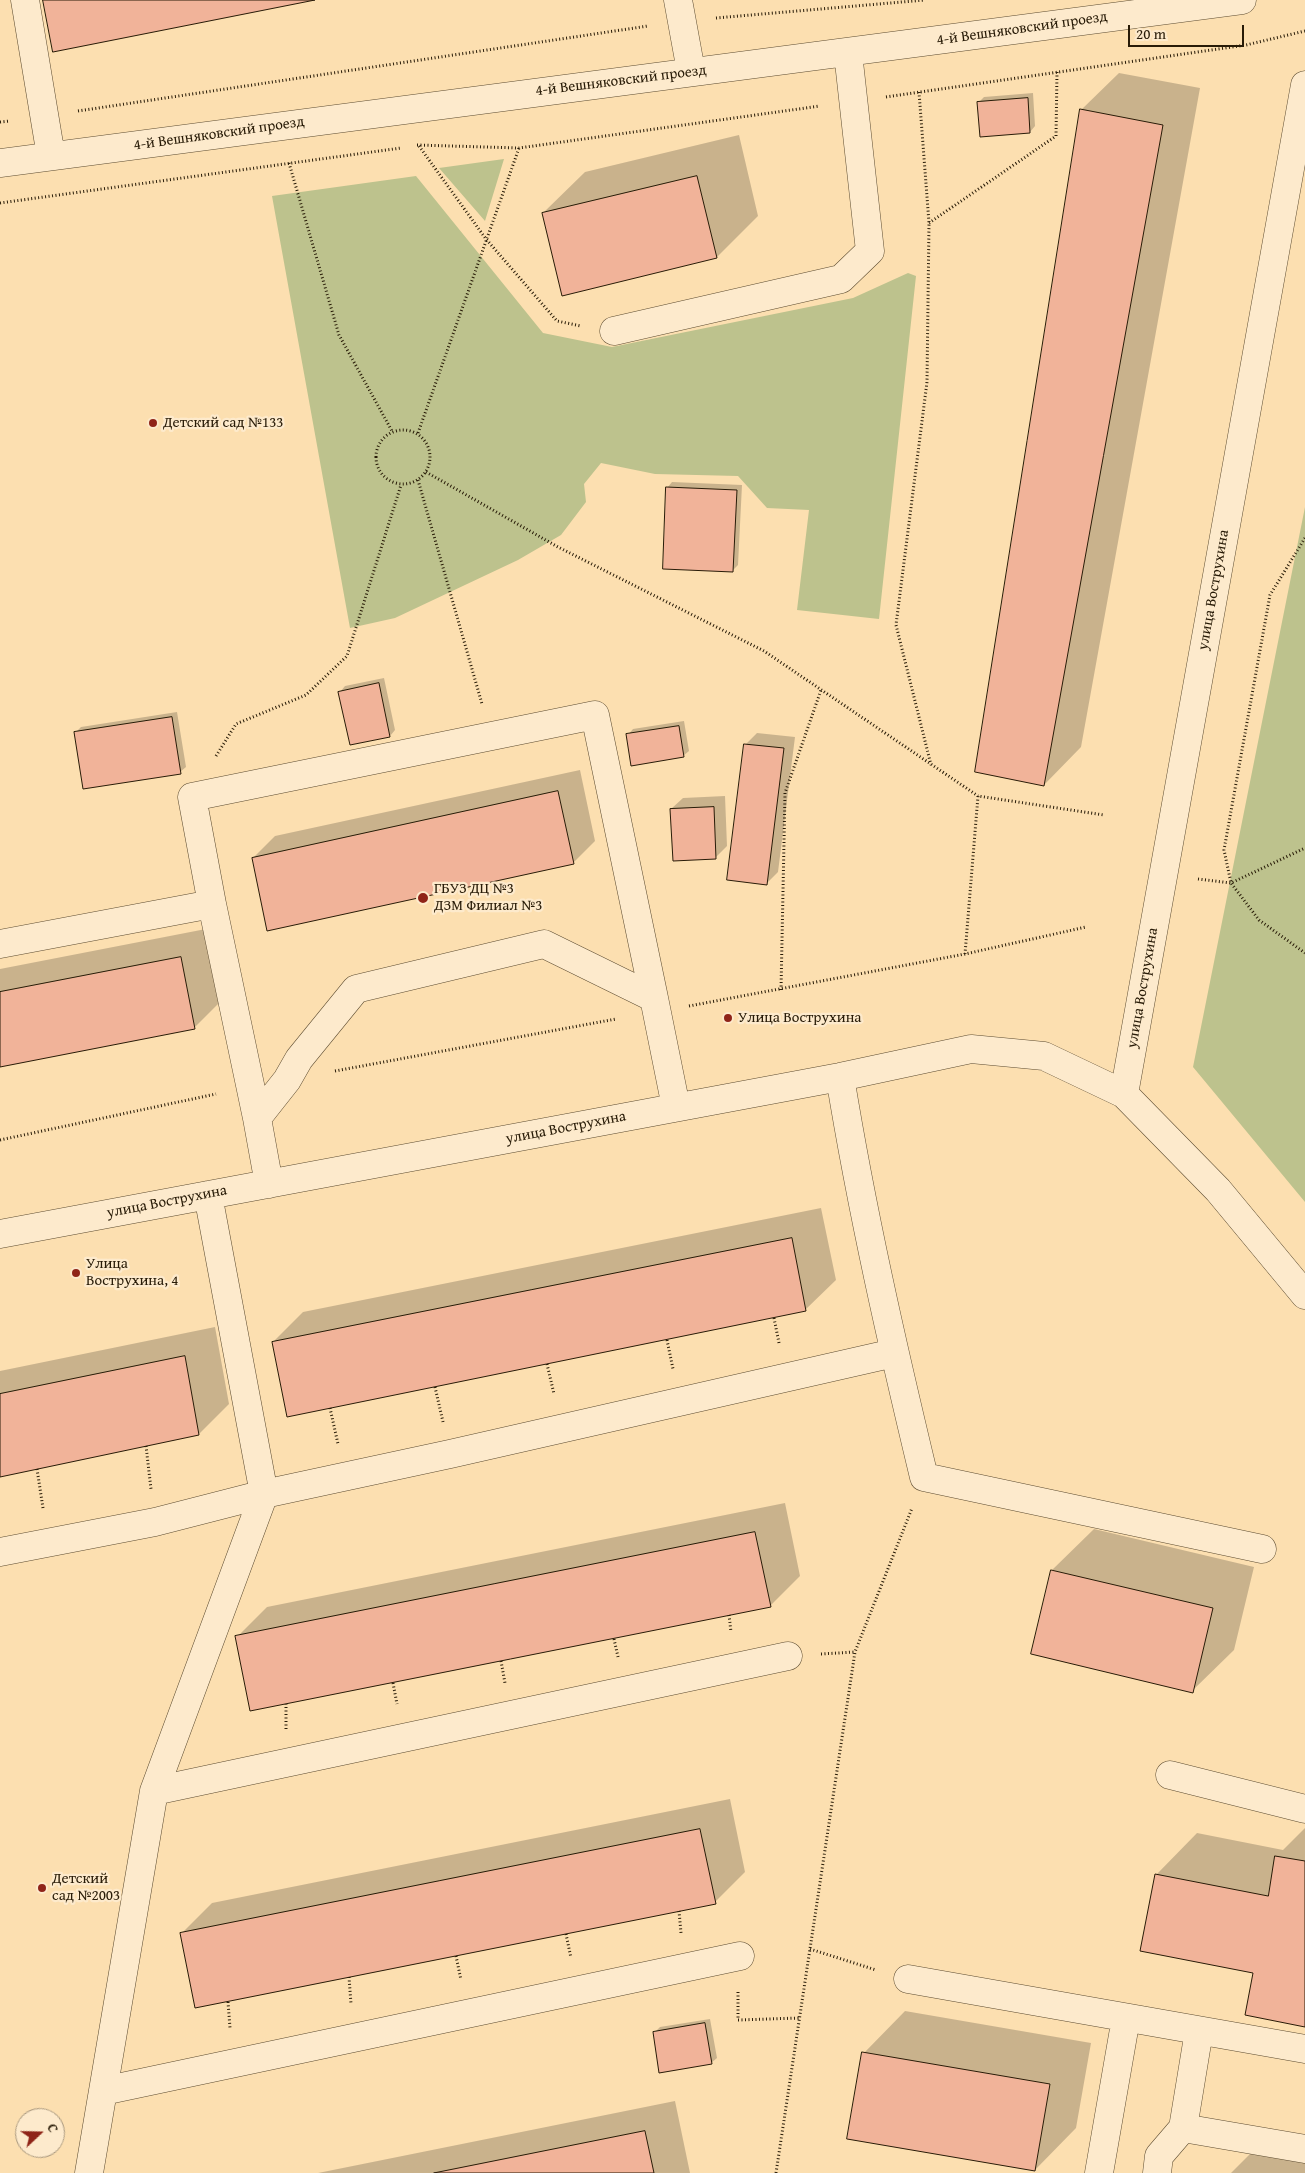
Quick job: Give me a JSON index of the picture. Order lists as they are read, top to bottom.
{
  "streets": {
    "street": ["4-й Вешняковский проезд", "улица Вострухина"]
  },
  "places": [
    "Детский сад №133",
    "ГБУЗ ДЦ №3 ДЗМ Филиал №3",
    "Улица Вострухина",
    "Улица Вострухина, 4",
    "Детский сад №2003"
  ],
  "scale_bar": "20 m",
  "north": "right"
}
